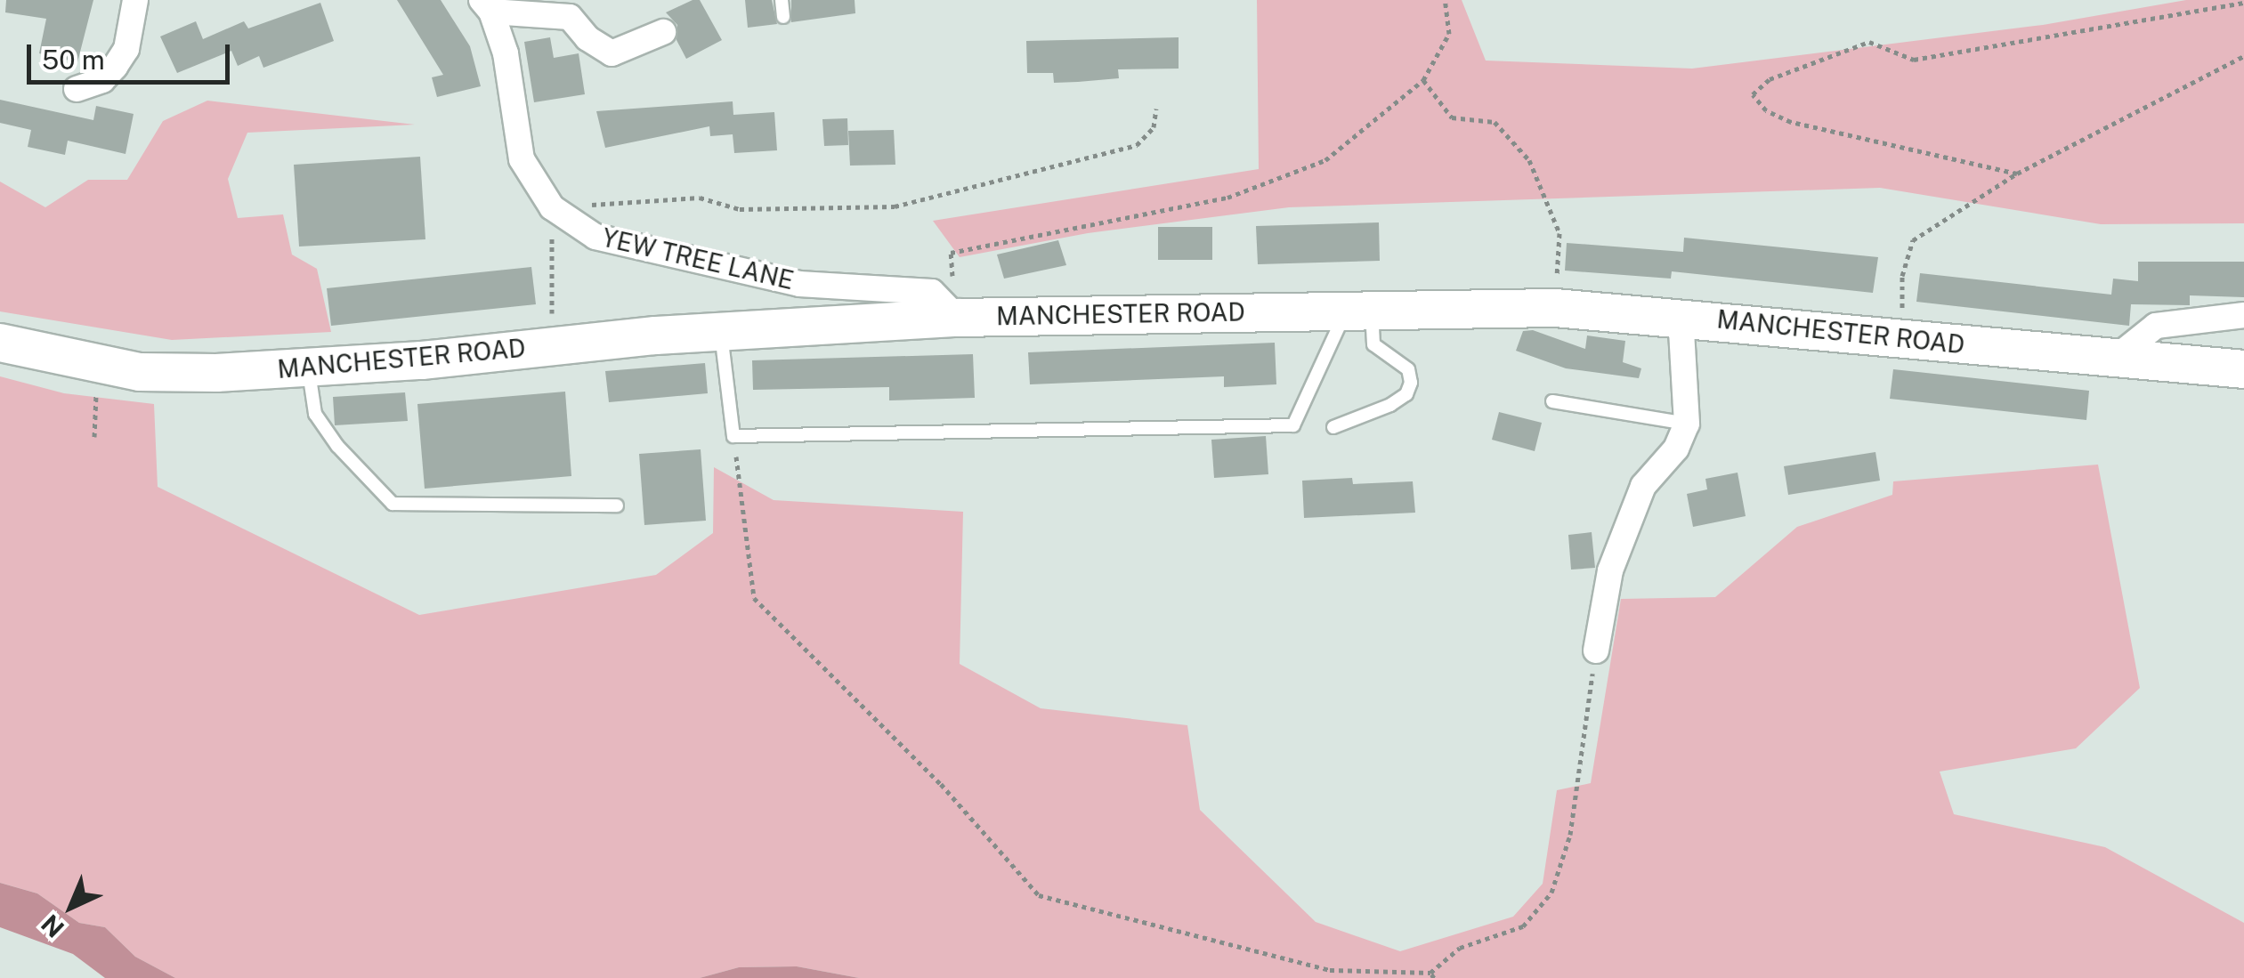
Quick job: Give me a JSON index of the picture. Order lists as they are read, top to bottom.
{
  "streets": {
    "main road": ["MANCHESTER ROAD"],
    "street": ["YEW TREE LANE"]
  },
  "crossings": [
    ["YEW TREE LANE", "MANCHESTER ROAD"]
  ],
  "scale_bar": "50 m",
  "north": "bottom left"
}
